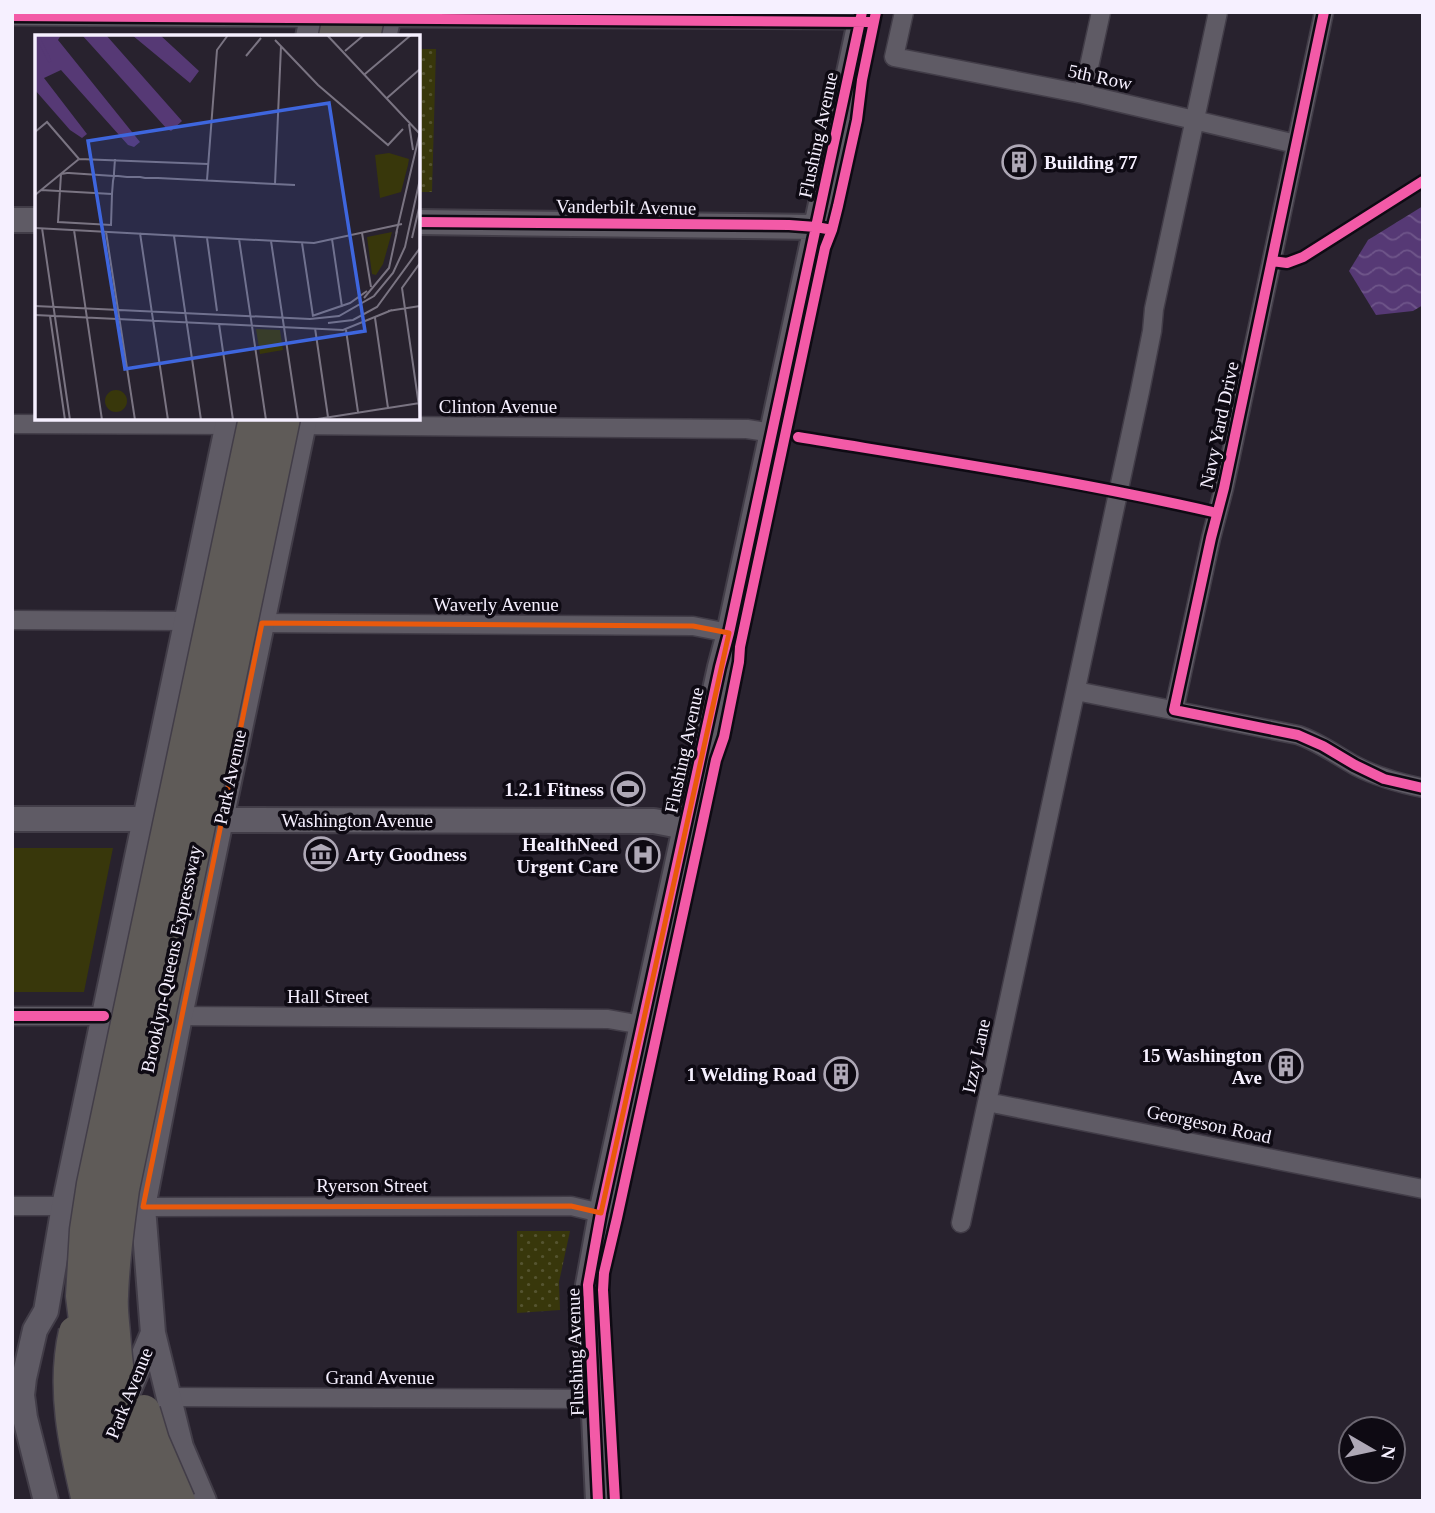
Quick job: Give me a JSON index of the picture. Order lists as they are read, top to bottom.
{
  "streets": {
    "highway": ["Brooklyn-Queens Expressway"],
    "main road": [
      "Flushing Avenue",
      "Vanderbilt Avenue",
      "Park Avenue",
      "Washington Avenue"
    ],
    "street": [
      "5th Row",
      "Clinton Avenue",
      "Navy Yard Drive",
      "Waverly Avenue",
      "Hall Street",
      "Izzy Lane",
      "Georgeson Road",
      "Ryerson Street",
      "Grand Avenue"
    ]
  },
  "crossings": [
    ["5th Row", "Navy Yard Drive"],
    ["Flushing Avenue", "Vanderbilt Avenue"],
    ["Flushing Avenue", "Clinton Avenue"],
    ["Flushing Avenue", "Waverly Avenue"],
    ["Flushing Avenue", "Washington Avenue"],
    ["Flushing Avenue", "Hall Street"],
    ["Flushing Avenue", "Ryerson Street"],
    ["Flushing Avenue", "Grand Avenue"],
    ["Clinton Avenue", "Park Avenue"],
    ["Clinton Avenue", "Brooklyn-Queens Expressway"],
    ["Waverly Avenue", "Park Avenue"],
    ["Park Avenue", "Washington Avenue"],
    ["Park Avenue", "Brooklyn-Queens Expressway"],
    ["Park Avenue", "Hall Street"],
    ["Park Avenue", "Ryerson Street"],
    ["Izzy Lane", "Georgeson Road"]
  ],
  "places": {
    "building": ["Building 77", "15 Washington Ave", "1 Welding Road"],
    "sports": ["1.2.1 Fitness"],
    "museum": ["Arty Goodness"],
    "hospital": ["HealthNeed Urgent Care"]
  },
  "north": "right"
}
